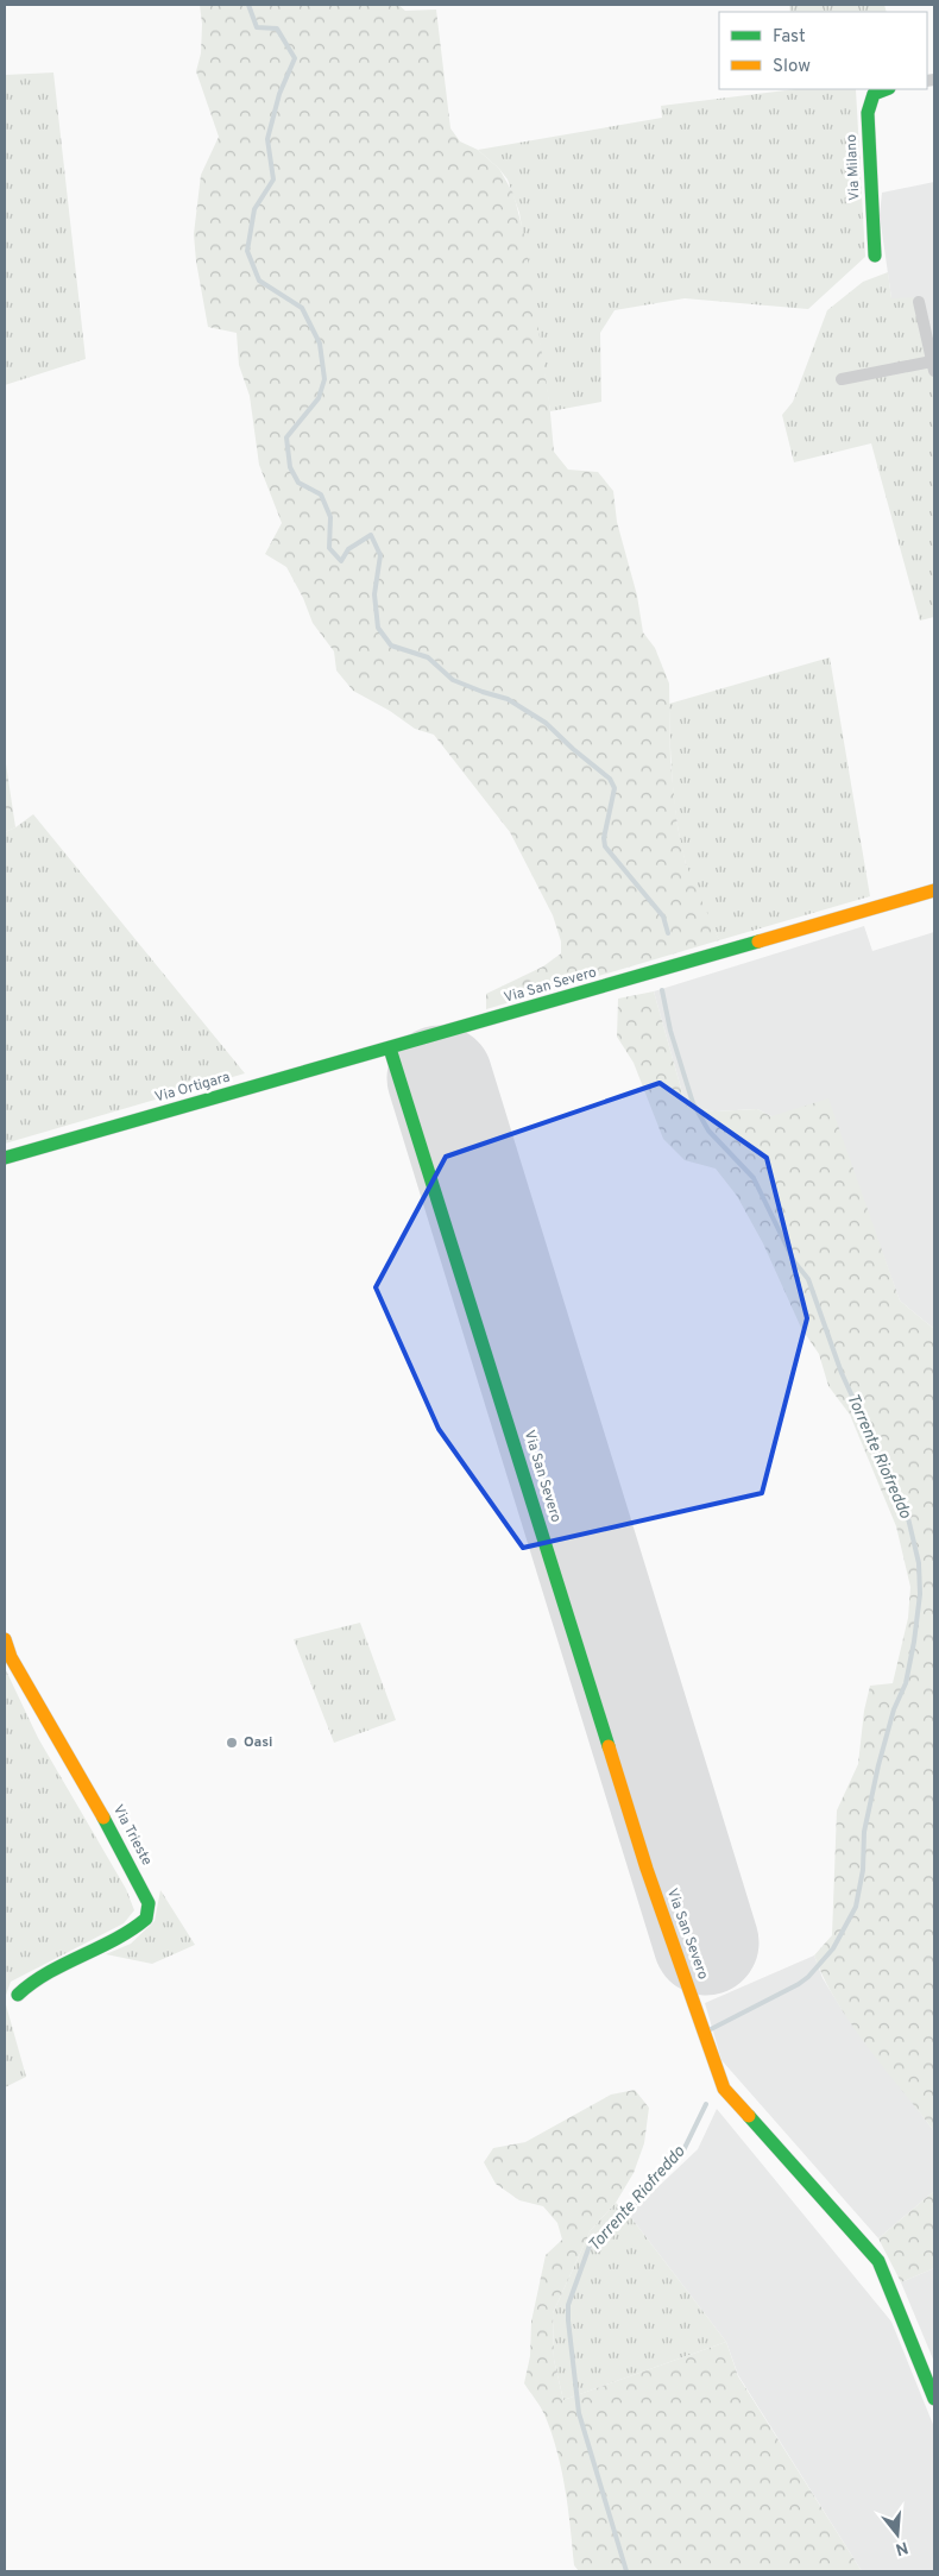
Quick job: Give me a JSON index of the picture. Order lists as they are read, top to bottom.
{
  "streets": {
    "street": [
      "Via Milano",
      "Via San Severo",
      "Via Ortigara",
      "Via Trieste"
    ]
  },
  "crossings": [
    ["Via San Severo", "Via Ortigara"]
  ],
  "water": ["Torrente Riofreddo"],
  "places": ["Oasi"],
  "legend": ["Fast", "Slow"],
  "north": "bottom"
}
